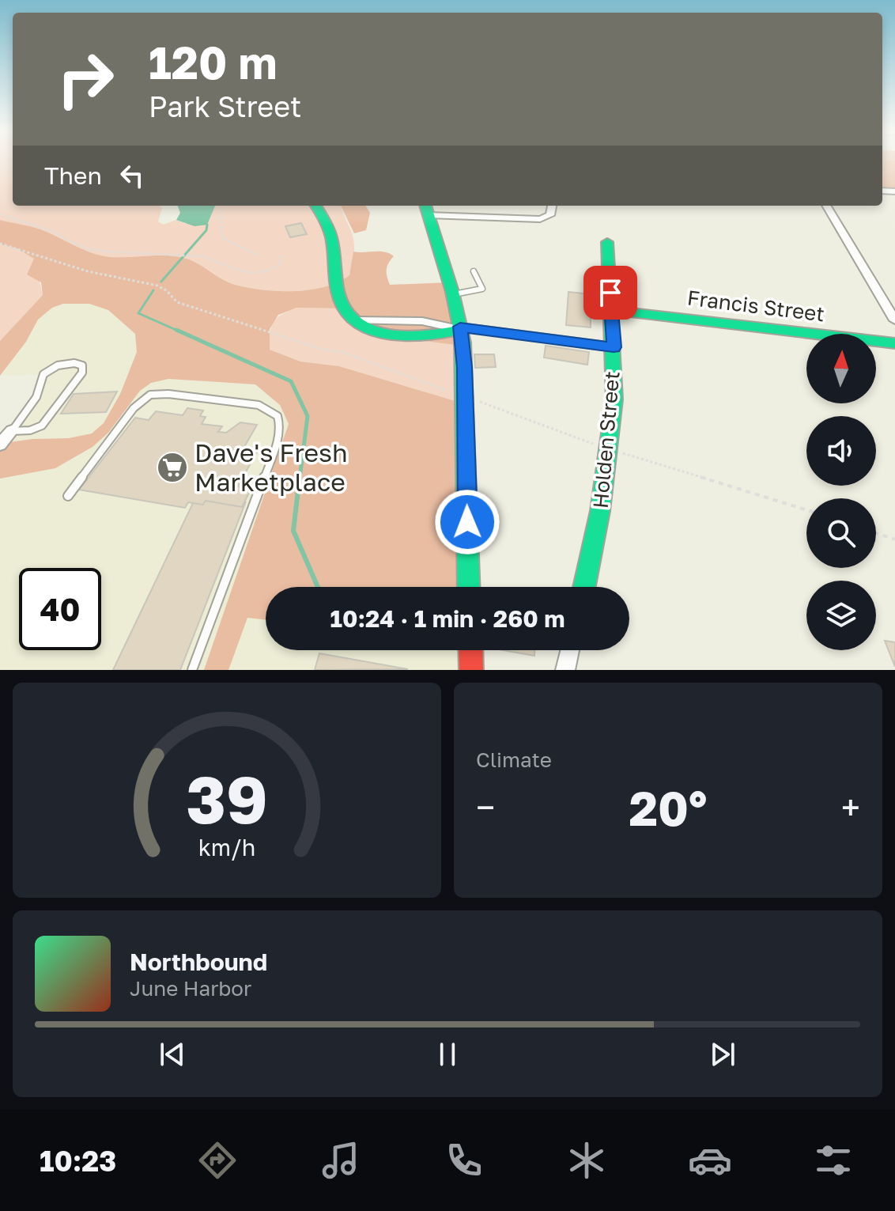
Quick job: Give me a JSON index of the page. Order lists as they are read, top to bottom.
{
  "streets": {
    "street": ["Francis Street", "Holden Street"]
  },
  "crossings": [
    ["Francis Street", "Holden Street"]
  ],
  "places": {
    "supermarket": ["Dave's Fresh Marketplace"]
  },
  "north": "top",
  "page": {
    "turn": ["120 m", "Park Street"],
    "then": "Then",
    "limit": "40",
    "trip": "10:24 · 1 min · 260 m",
    "tile": "Climate",
    "heat": ["−", "20°", "+"],
    "song": ["Northbound", "June Harbor"],
    "tabs": "10:23",
    "gauge": ["39", "km/h"]
  }
}
